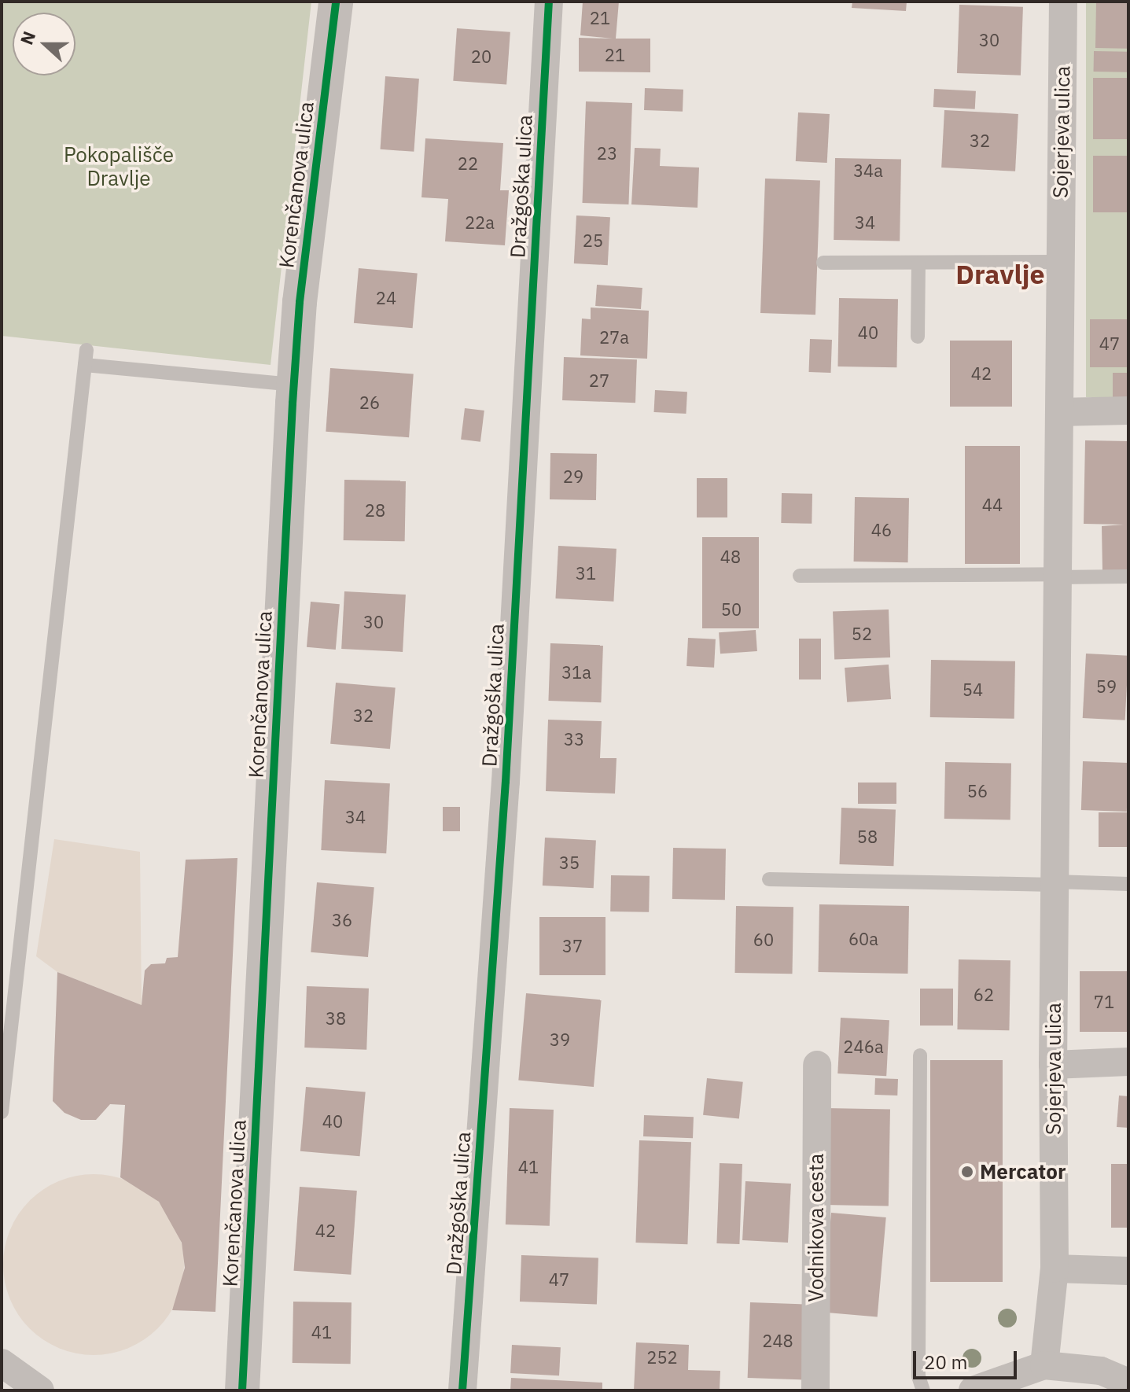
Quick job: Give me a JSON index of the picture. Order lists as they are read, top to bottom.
{
  "streets": {
    "street": [
      "Sojerjeva ulica",
      "Korenčanova ulica",
      "Dražgoška ulica",
      "Vodnikova cesta"
    ]
  },
  "districts": ["Dravlje"],
  "parks": ["Pokopališče Dravlje"],
  "places": ["Mercator"],
  "house_numbers": [
    "21",
    "30",
    "21",
    "20",
    "32",
    "23",
    "22",
    "34a",
    "22a",
    "34",
    "25",
    "24",
    "40",
    "27a",
    "47",
    "42",
    "27",
    "26",
    "29",
    "44",
    "28",
    "46",
    "48",
    "31",
    "50",
    "30",
    "52",
    "31a",
    "59",
    "54",
    "32",
    "33",
    "56",
    "34",
    "58",
    "35",
    "36",
    "60a",
    "60",
    "37",
    "62",
    "71",
    "38",
    "39",
    "246a",
    "40",
    "41",
    "42",
    "47",
    "41",
    "248",
    "252"
  ],
  "scale_bar": "20 m",
  "north": "left"
}
